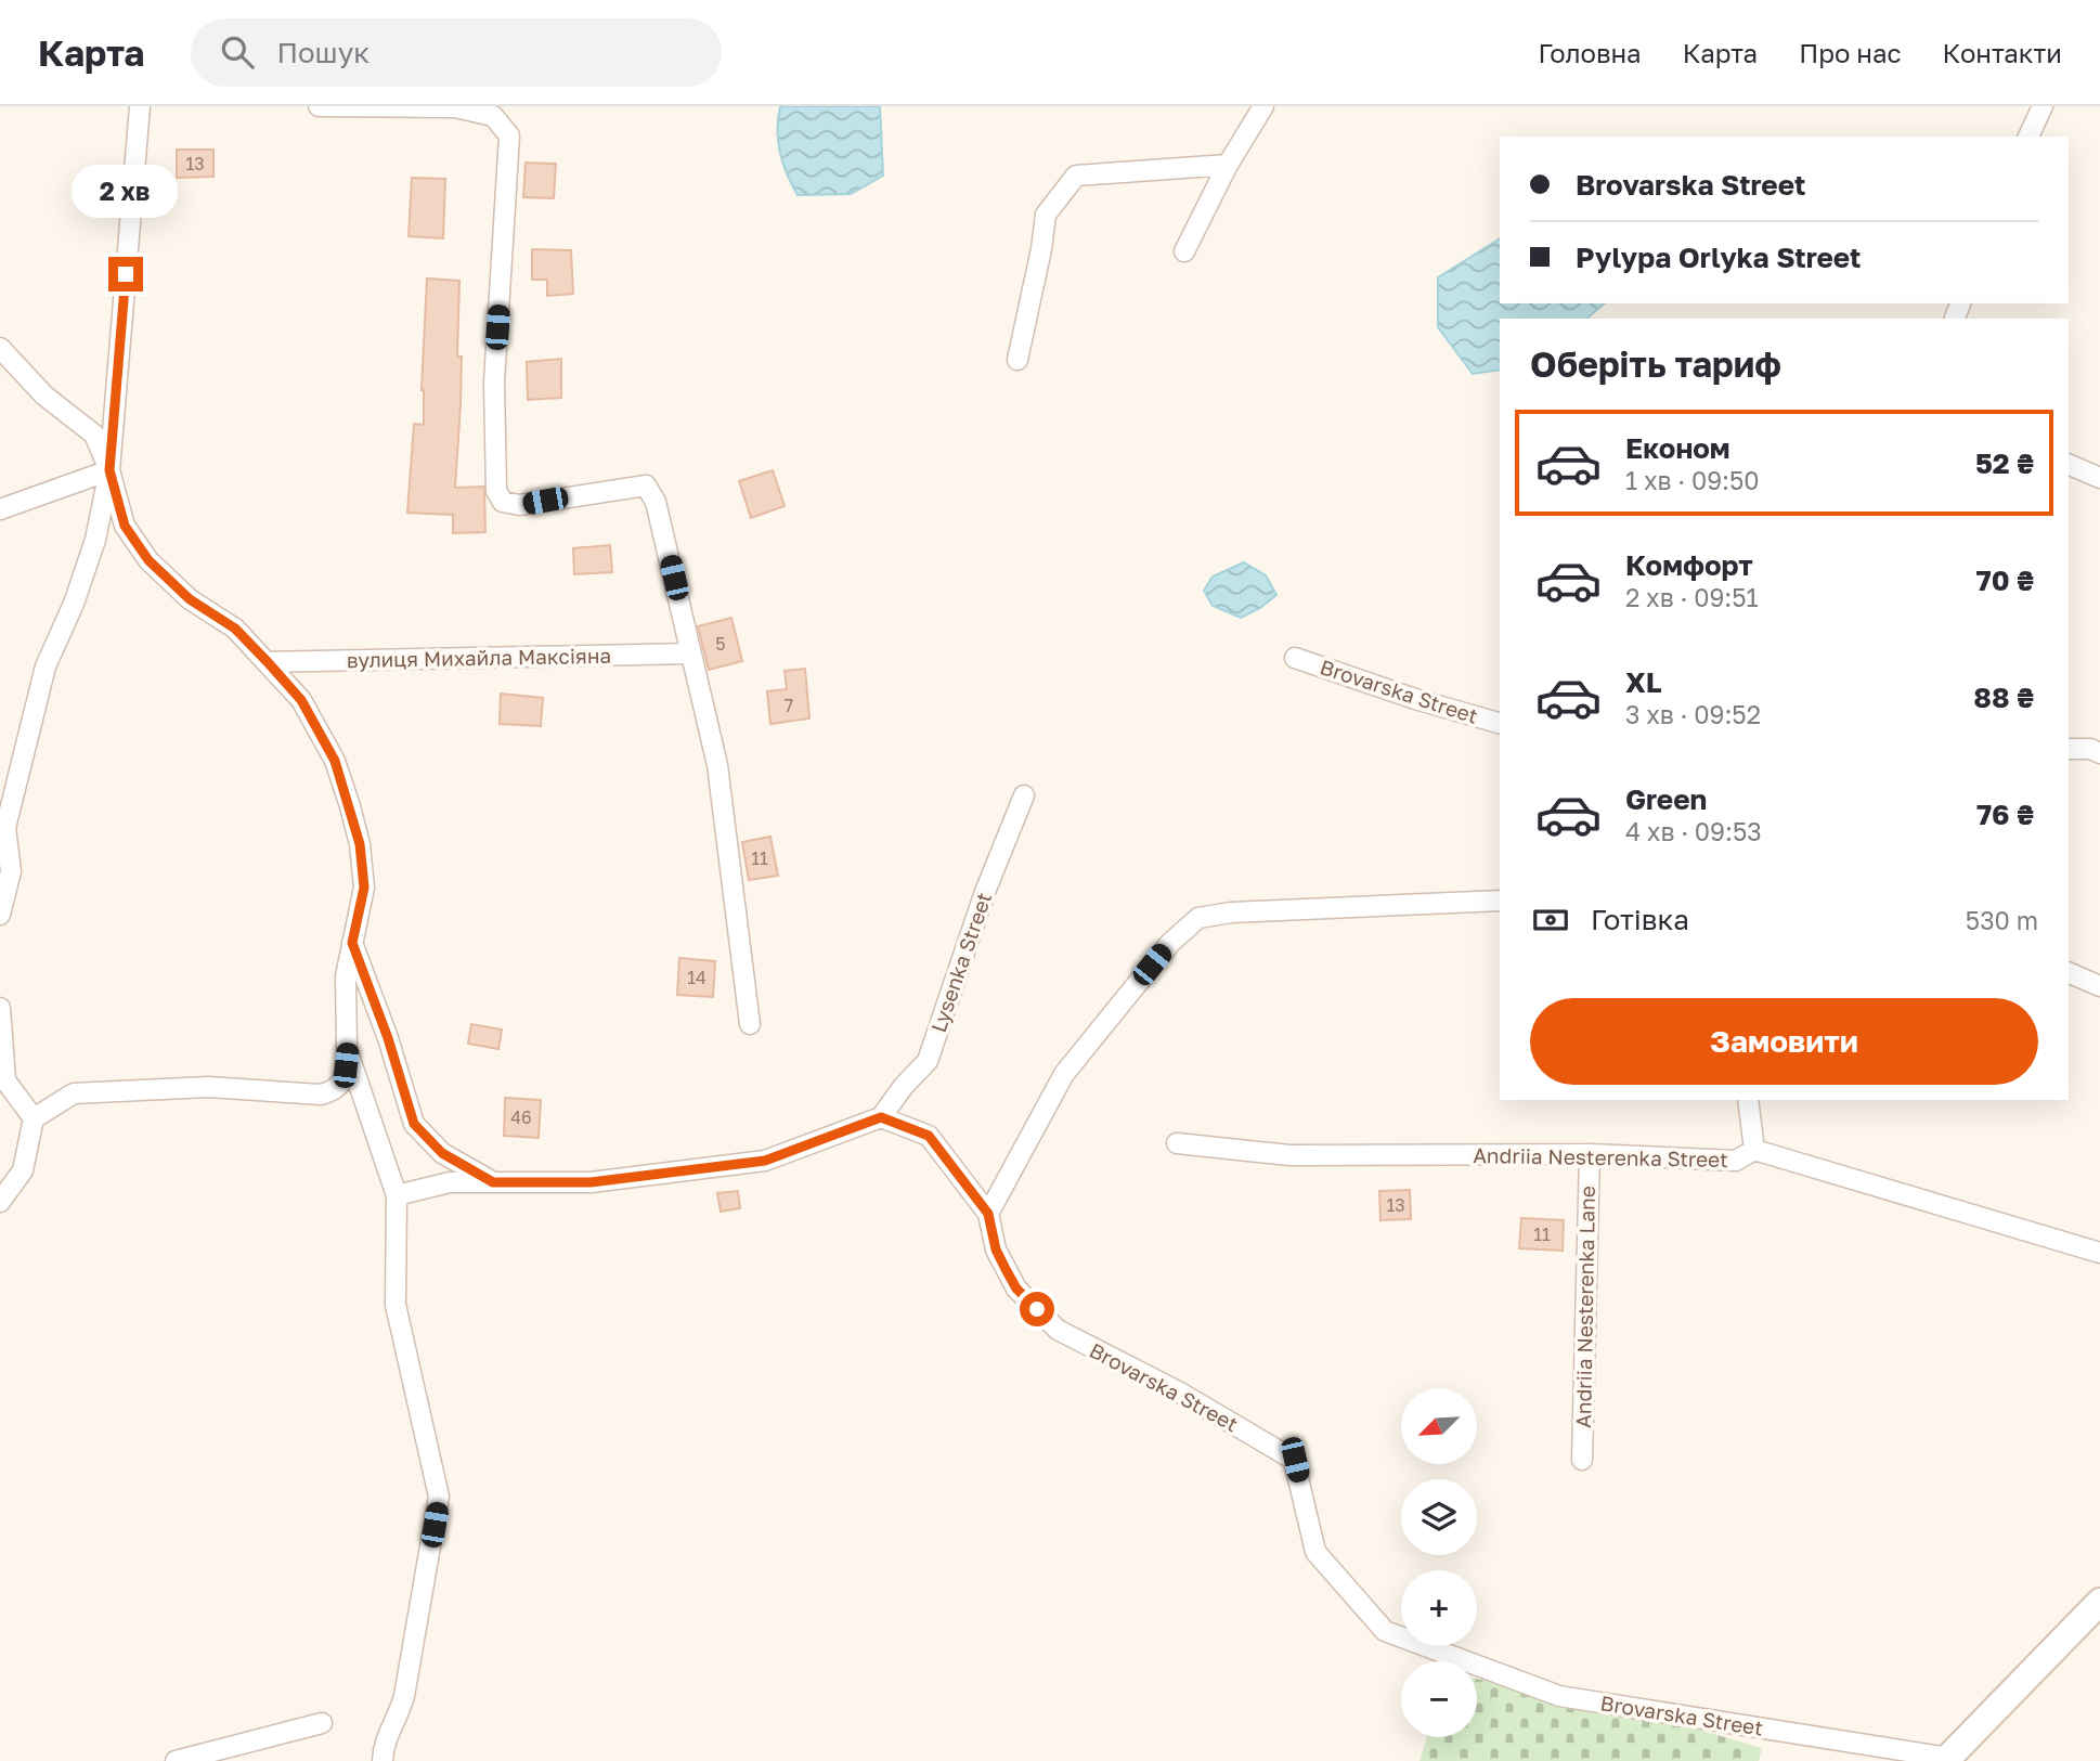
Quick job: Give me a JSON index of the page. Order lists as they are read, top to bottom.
{
  "streets": {
    "street": [
      "вулиця Михайла Максіяна",
      "Brovarska Street",
      "Lysenka Street",
      "Andriia Nesterenka Street",
      "Andriia Nesterenka Lane"
    ]
  },
  "crossings": [
    ["Andriia Nesterenka Street", "Andriia Nesterenka Lane"]
  ],
  "house_numbers": [
    "13",
    "5",
    "7",
    "11",
    "14",
    "46",
    "13",
    "11"
  ],
  "north": "bottom left",
  "page": {
    "header": "Карта",
    "search": "Пошук",
    "nav": [
      "Головна",
      "Карта",
      "Про нас",
      "Контакти"
    ],
    "banner": ["Brovarska Street", "Pylypa Orlyka Street"],
    "bubble": "2 хв",
    "heading": "Оберіть тариф",
    "list": [
      {
        "name": "Економ",
        "note": "1 хв · 09:50",
        "value": "52 ₴"
      },
      {
        "name": "Комфорт",
        "note": "2 хв · 09:51",
        "value": "70 ₴"
      },
      {
        "name": "XL",
        "note": "3 хв · 09:52",
        "value": "88 ₴"
      },
      {
        "name": "Green",
        "note": "4 хв · 09:53",
        "value": "76 ₴"
      }
    ],
    "pay": ["Готівка", "530 m"],
    "buttons": "Замовити",
    "map_buttons": ["+", "−"]
  }
}
